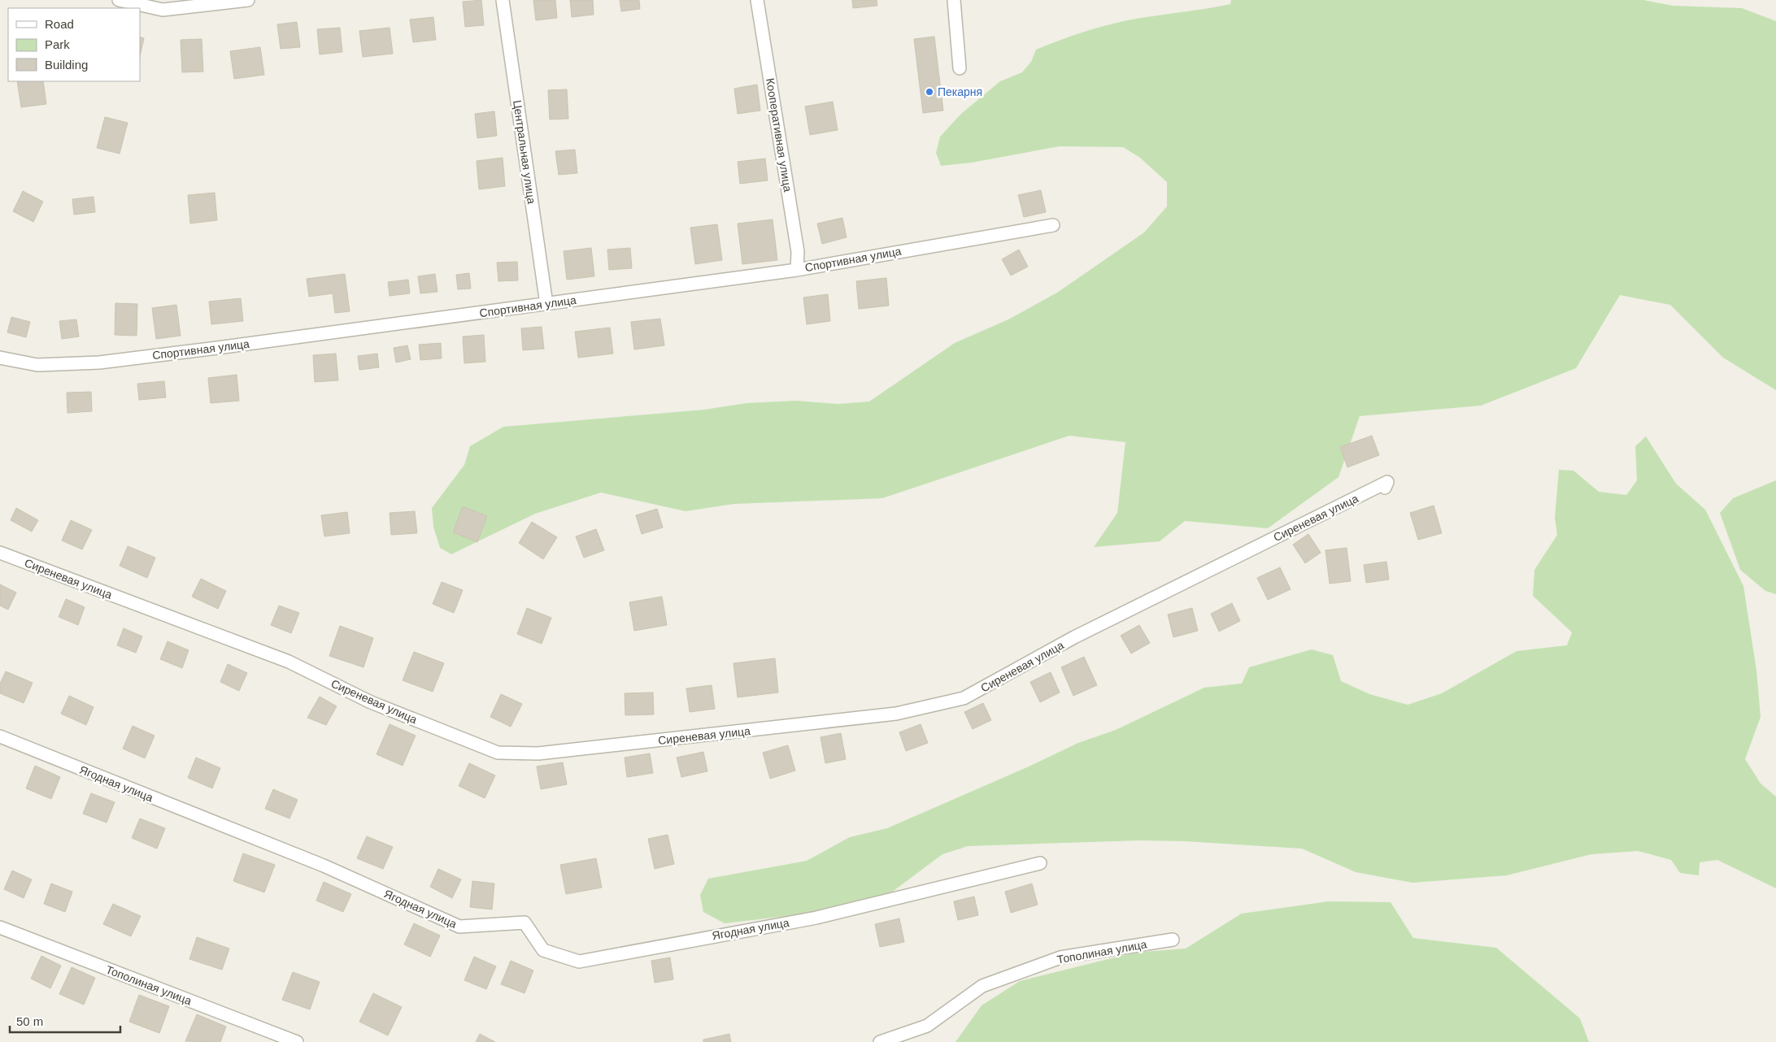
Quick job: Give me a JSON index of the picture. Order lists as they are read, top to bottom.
{
  "streets": {
    "street": [
      "Кооперативная улица",
      "Центральная улица",
      "Спортивная улица",
      "Сиреневая улица",
      "Ягодная улица",
      "Тополиная улица"
    ]
  },
  "crossings": [
    ["Кооперативная улица", "Спортивная улица"],
    ["Центральная улица", "Спортивная улица"]
  ],
  "places": ["Пекарня"],
  "legend": ["Road", "Park", "Building"],
  "scale_bar": "50 m"
}
